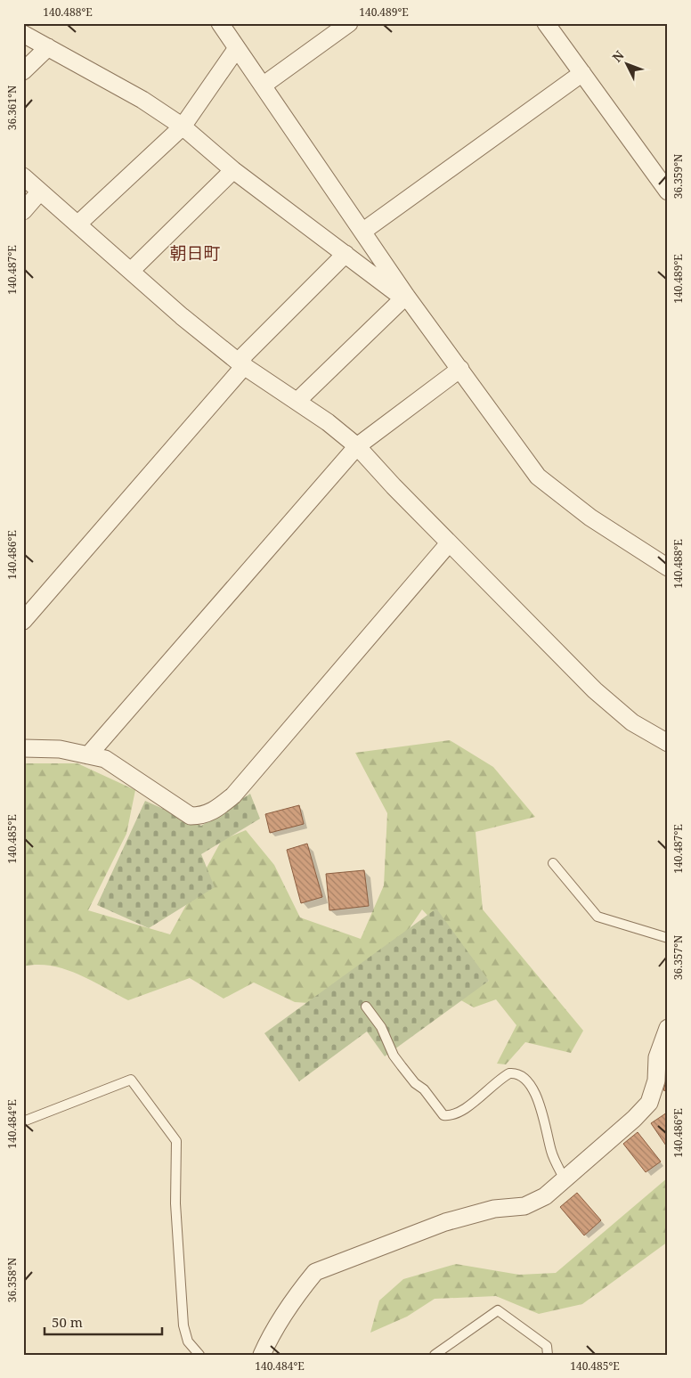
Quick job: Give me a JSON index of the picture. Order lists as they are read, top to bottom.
{
  "districts": ["朝日町"],
  "scale_bar": "50 m",
  "north": "top left",
  "coordinates": [
    "140.488°E",
    "140.489°E",
    "36.361°N",
    "36.359°N",
    "140.487°E",
    "140.486°E",
    "140.485°E",
    "36.357°N",
    "140.484°E",
    "36.358°N"
  ]
}
